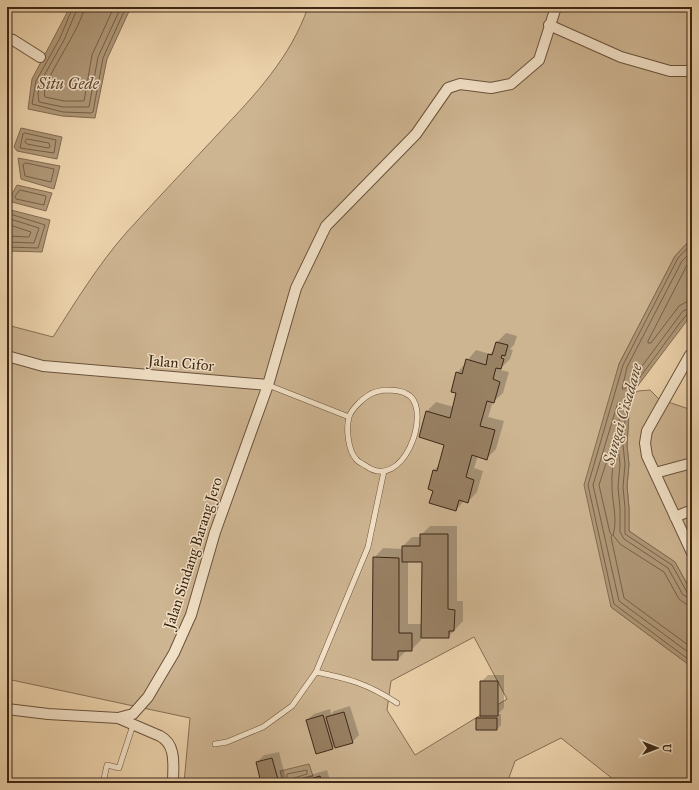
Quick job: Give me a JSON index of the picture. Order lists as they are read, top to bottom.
{
  "streets": {
    "street": ["Jalan Cifor", "Jalan Sindang Barang Jero"]
  },
  "crossings": [
    ["Jalan Cifor", "Jalan Sindang Barang Jero"]
  ],
  "water": ["Situ Gede", "Sungai Cisadane"],
  "north": "right"
}
